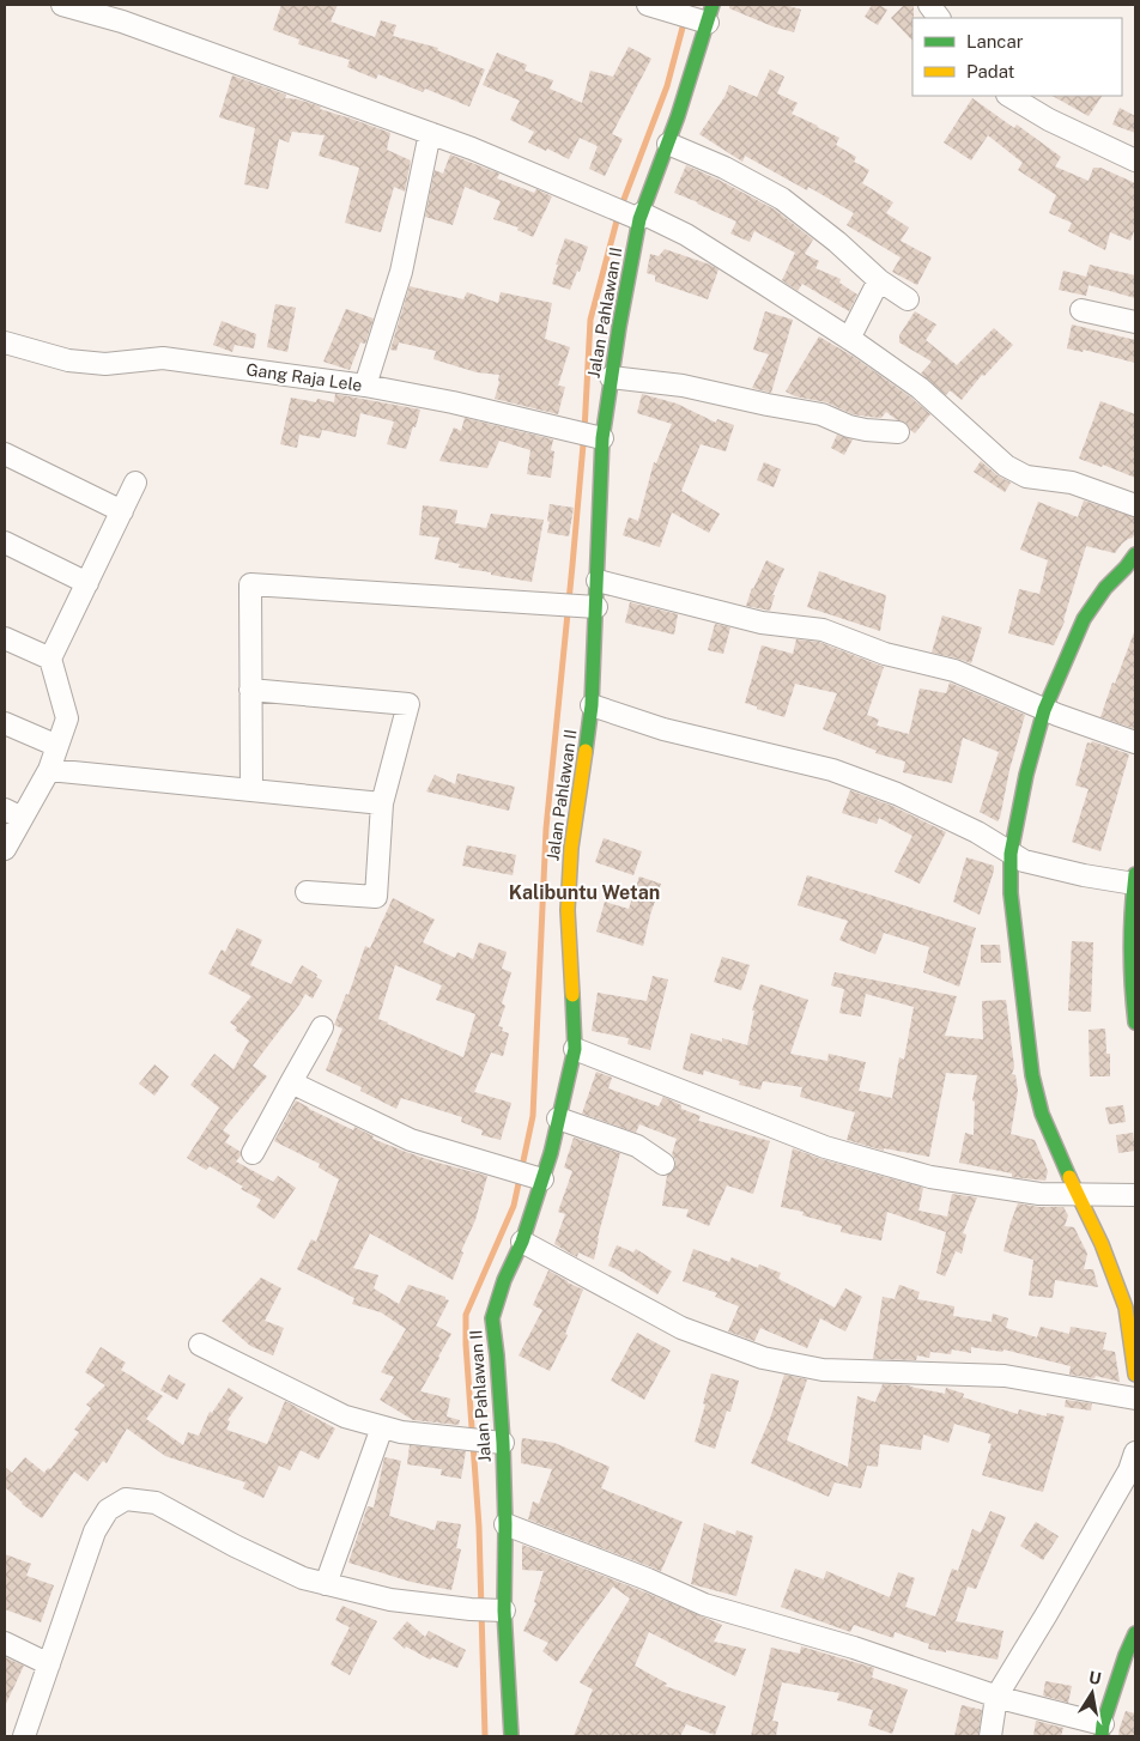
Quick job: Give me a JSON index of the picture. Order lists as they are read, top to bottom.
{
  "streets": {
    "street": ["Jalan Pahlawan II", "Gang Raja Lele"]
  },
  "crossings": [
    ["Jalan Pahlawan II", "Gang Raja Lele"]
  ],
  "districts": ["Kalibuntu Wetan"],
  "legend": ["Lancar", "Padat"],
  "north": "top"
}
